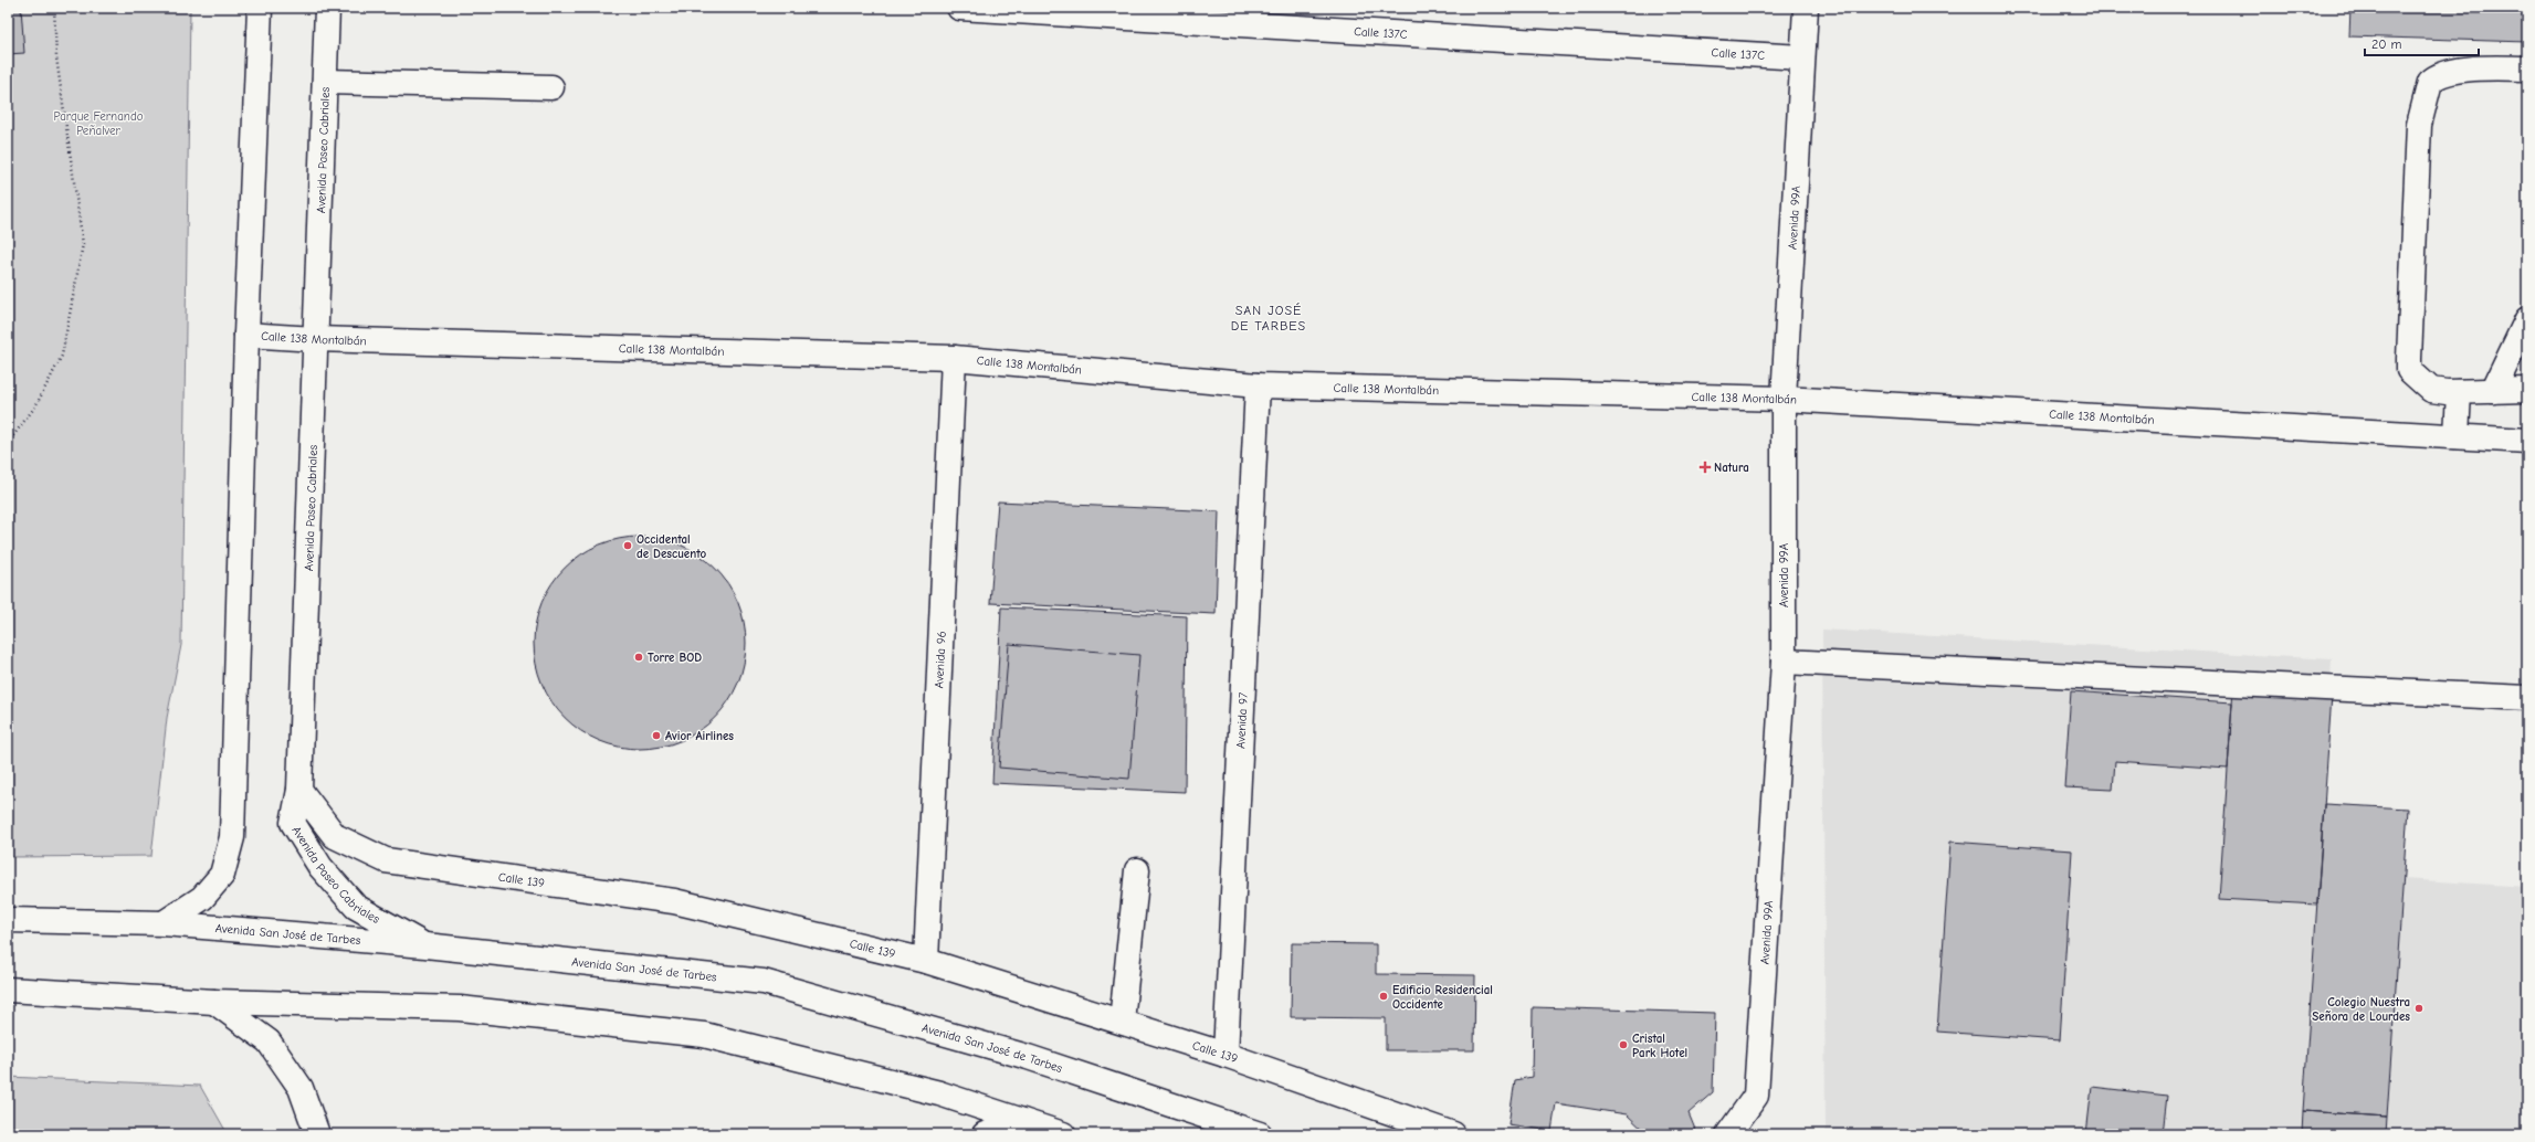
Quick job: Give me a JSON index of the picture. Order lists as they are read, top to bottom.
{
  "streets": {
    "street": [
      "Calle 137C",
      "Avenida Paseo Cabriales",
      "Avenida 99A",
      "Calle 138 Montalbán",
      "Avenida 96",
      "Avenida 97",
      "Calle 139",
      "Avenida San José de Tarbes"
    ]
  },
  "crossings": [
    ["Calle 137C", "Avenida 99A"],
    ["Avenida Paseo Cabriales", "Calle 138 Montalbán"],
    ["Avenida Paseo Cabriales", "Calle 139"],
    ["Avenida Paseo Cabriales", "Avenida San José de Tarbes"],
    ["Avenida 99A", "Calle 138 Montalbán"],
    ["Calle 138 Montalbán", "Avenida 96"],
    ["Calle 138 Montalbán", "Avenida 97"],
    ["Avenida 96", "Calle 139"],
    ["Avenida 97", "Calle 139"]
  ],
  "districts": ["SAN JOSÉ DE TARBES"],
  "parks": ["Parque Fernando Peñalver"],
  "places": {
    "health": ["Natura"],
    "other": [
      "Occidental de Descuento",
      "Torre BOD",
      "Avior Airlines",
      "Edificio Residencial Occidente",
      "Colegio Nuestra Señora de Lourdes",
      "Cristal Park Hotel"
    ]
  },
  "scale_bar": "20 m"
}
